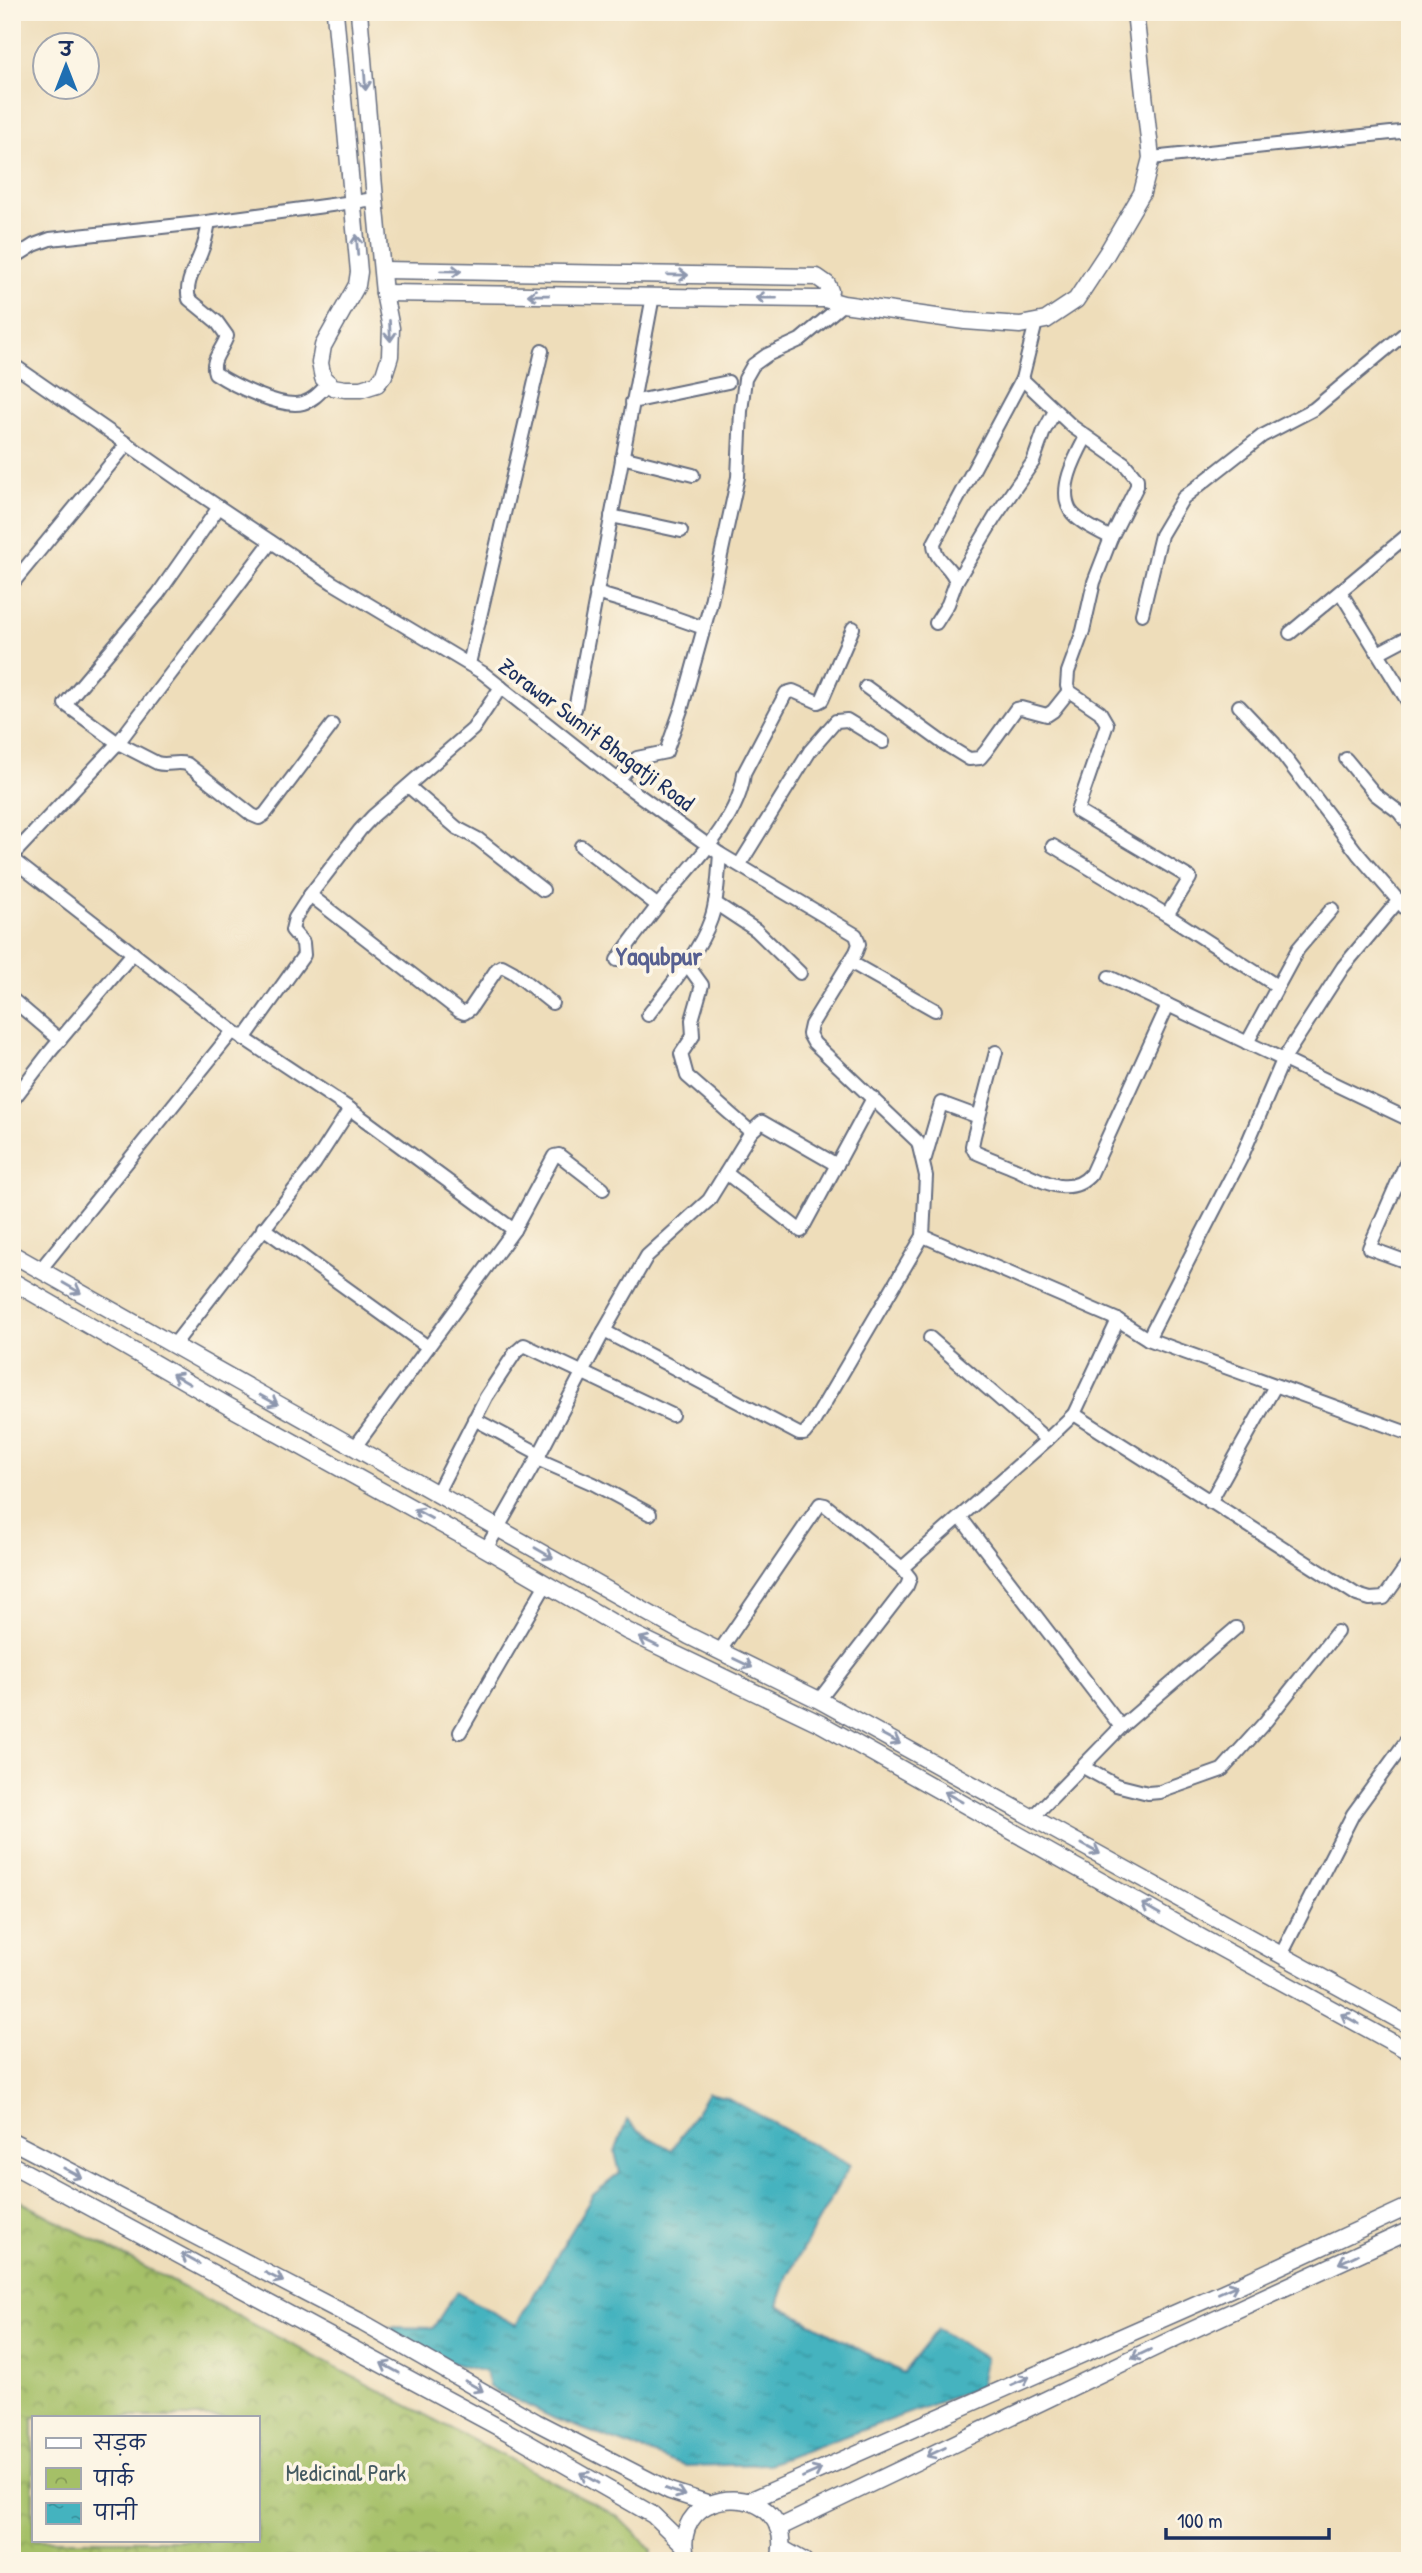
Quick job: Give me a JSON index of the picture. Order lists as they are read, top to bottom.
{
  "streets": {
    "street": ["Zorawar Sumit Bhagatji Road"]
  },
  "districts": ["Yaqubpur"],
  "parks": ["Medicinal Park"],
  "legend": ["सड़क", "पार्क", "पानी"],
  "scale_bar": "100 m",
  "north": "top"
}
